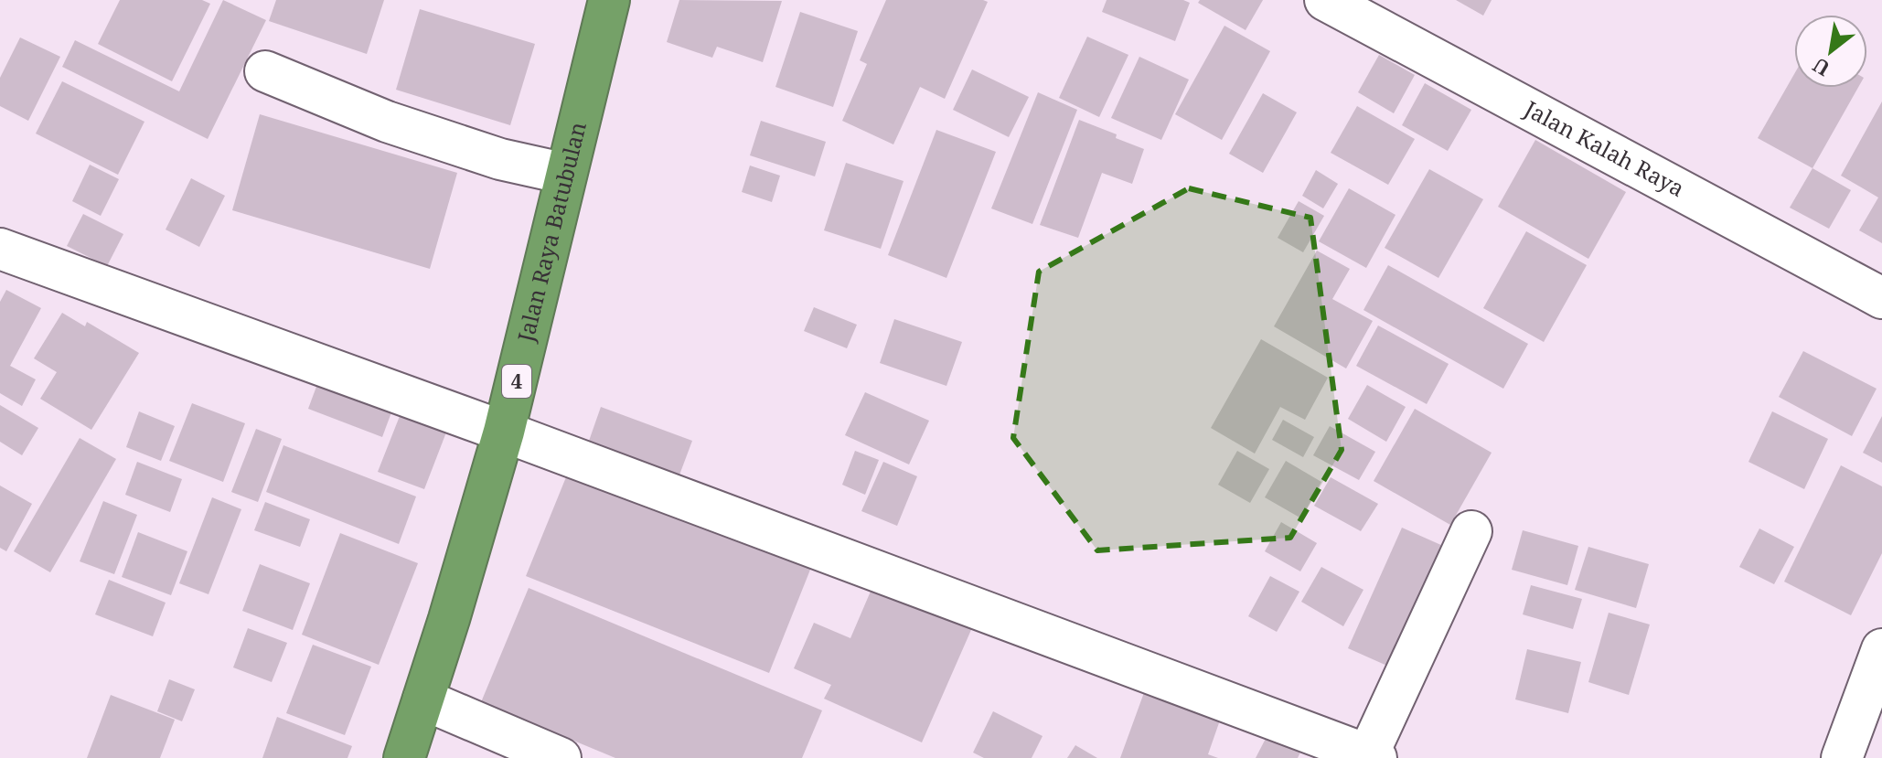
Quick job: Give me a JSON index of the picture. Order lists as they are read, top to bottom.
{
  "streets": {
    "highway": ["Jalan Raya Batubulan", "4"],
    "street": ["Jalan Kalah Raya"]
  },
  "north": "bottom left"
}
